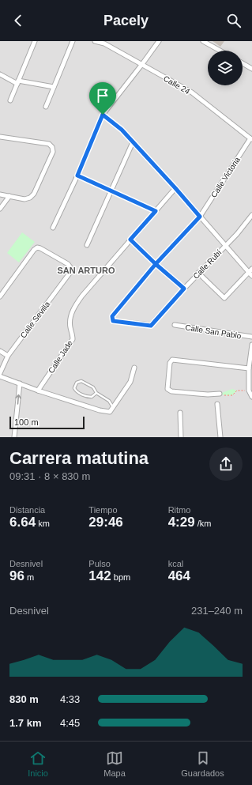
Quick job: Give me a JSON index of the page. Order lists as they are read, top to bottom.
{
  "streets": {
    "street": [
      "Calle 24",
      "Calle Victoria",
      "Calle Rubí",
      "Calle Sevilla",
      "Calle San Pablo",
      "Calle Jade"
    ]
  },
  "crossings": [
    ["Calle 24", "Calle Victoria"],
    ["Calle Victoria", "Calle Rubí"]
  ],
  "districts": ["SAN ARTURO"],
  "scale_bar": "100 m",
  "page": {
    "header": "Pacely",
    "scale": "100 m",
    "heading": ["Carrera matutina", "09:31 · 8 × 830 m"],
    "stats": [
      ["Distancia", "6.64 km"],
      ["Tiempo", "29:46"],
      ["Ritmo", "4:29 /km"],
      ["Desnivel", "96 m"],
      ["Pulso", "142 bpm"],
      ["kcal", "464"]
    ],
    "chart": ["Desnivel", "231–240 m"],
    "list": [
      {
        "name": "830 m",
        "note": "4:33"
      },
      {
        "name": "1.7 km",
        "note": "4:45"
      }
    ],
    "tabs": ["Inicio", "Mapa", "Guardados"]
  }
}
